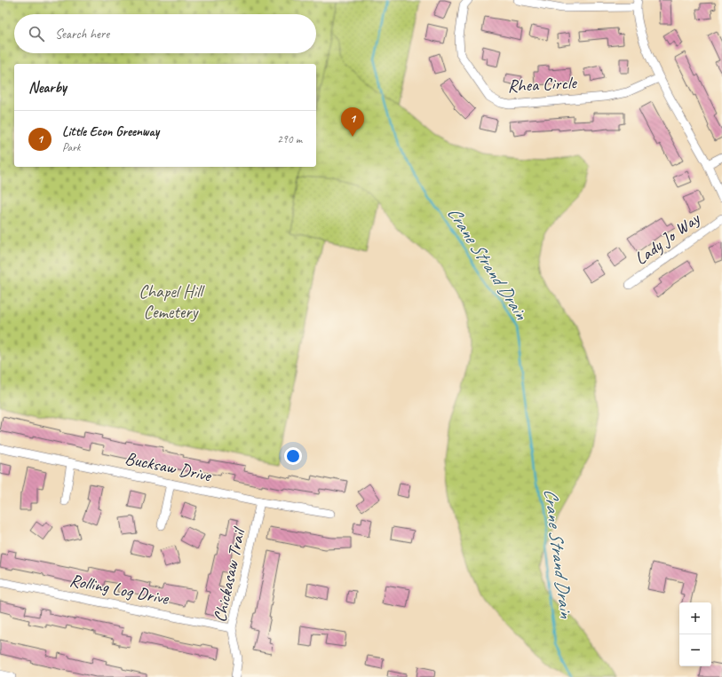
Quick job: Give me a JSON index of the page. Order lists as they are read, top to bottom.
{
  "streets": {
    "street": [
      "Rhea Circle",
      "Lady Jo Way",
      "Bucksaw Drive",
      "Chickasaw Trail",
      "Rolling Log Drive"
    ]
  },
  "crossings": [
    ["Bucksaw Drive", "Chickasaw Trail"],
    ["Chickasaw Trail", "Rolling Log Drive"]
  ],
  "water": ["Crane Strand Drain"],
  "parks": ["Chapel Hill Cemetery"],
  "page": {
    "search": "Search here",
    "heading": "Nearby",
    "pins": "1",
    "list": [
      {
        "mark": "1",
        "name": "Little Econ Greenway",
        "note": "Park",
        "value": "290 m"
      }
    ],
    "map_buttons": ["+", "−"]
  }
}
